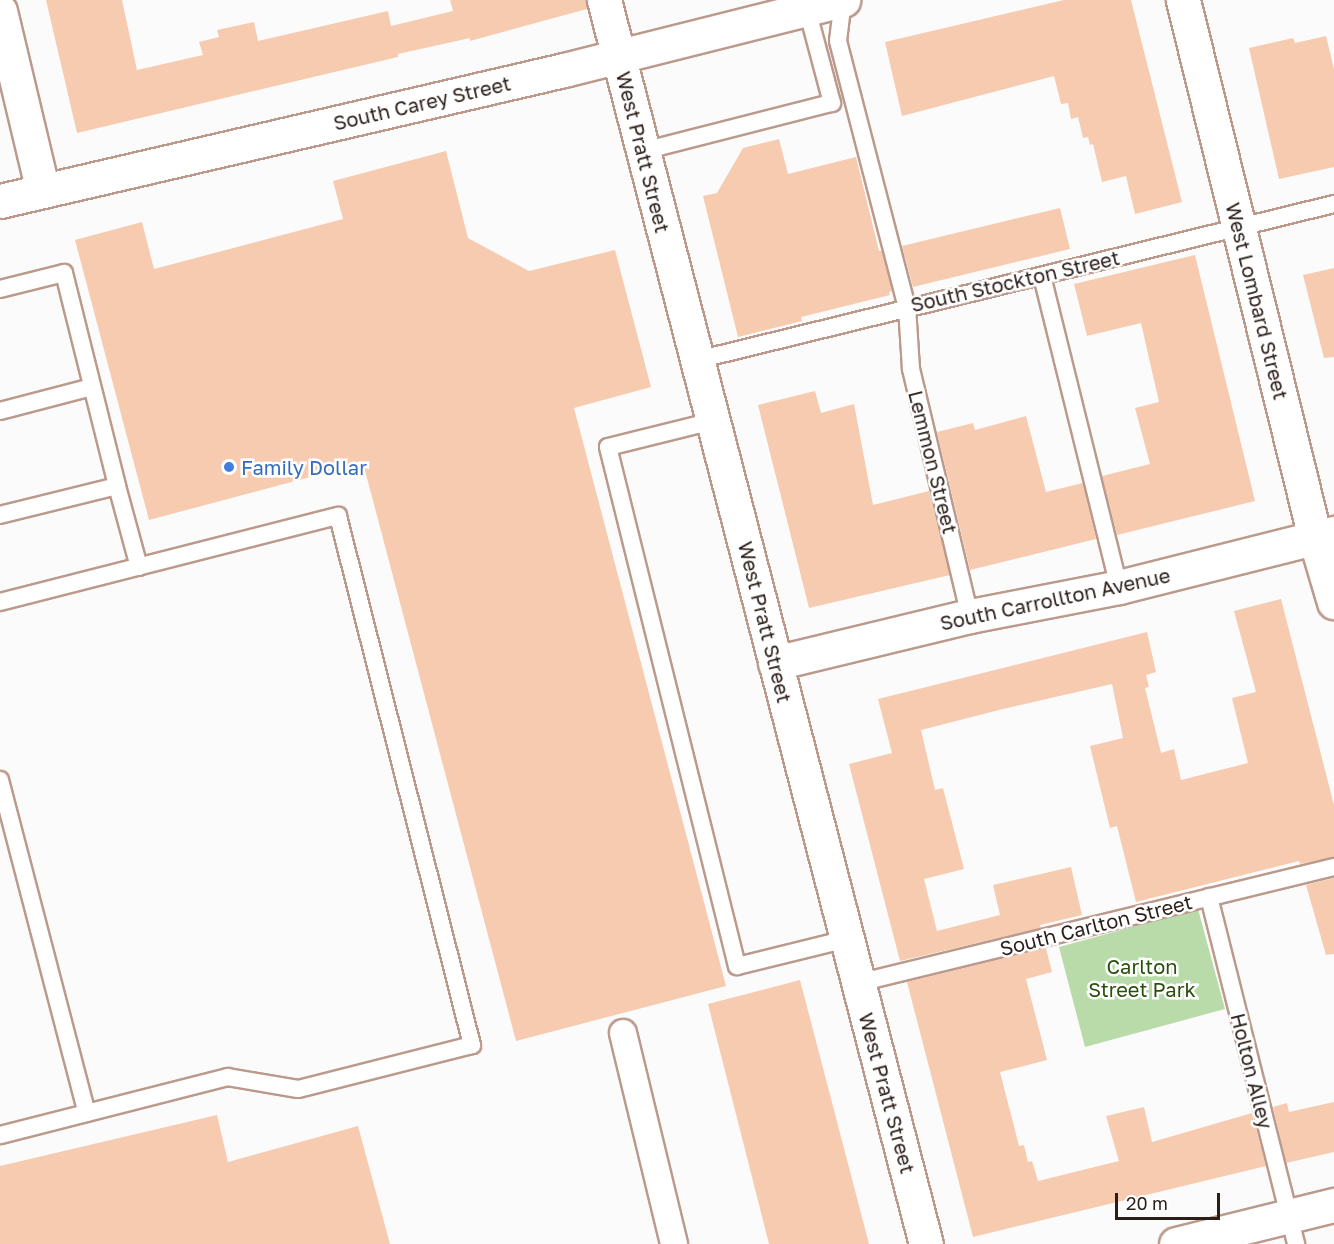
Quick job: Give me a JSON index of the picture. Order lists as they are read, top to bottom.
{
  "streets": {
    "main road": [
      "South Carey Street",
      "West Pratt Street",
      "West Lombard Street",
      "South Carrollton Avenue"
    ],
    "lane": [
      "South Stockton Street",
      "Lemmon Street",
      "South Carlton Street",
      "Holton Alley"
    ]
  },
  "crossings": [
    ["South Carey Street", "West Pratt Street"],
    ["South Carey Street", "Lemmon Street"],
    ["West Pratt Street", "South Stockton Street"],
    ["West Pratt Street", "South Carrollton Avenue"],
    ["West Pratt Street", "South Carlton Street"],
    ["South Stockton Street", "West Lombard Street"],
    ["South Stockton Street", "Lemmon Street"],
    ["West Lombard Street", "South Carrollton Avenue"],
    ["Lemmon Street", "South Carrollton Avenue"],
    ["South Carlton Street", "Holton Alley"]
  ],
  "parks": ["Carlton Street Park"],
  "places": ["Family Dollar"],
  "scale_bar": "20 m"
}
